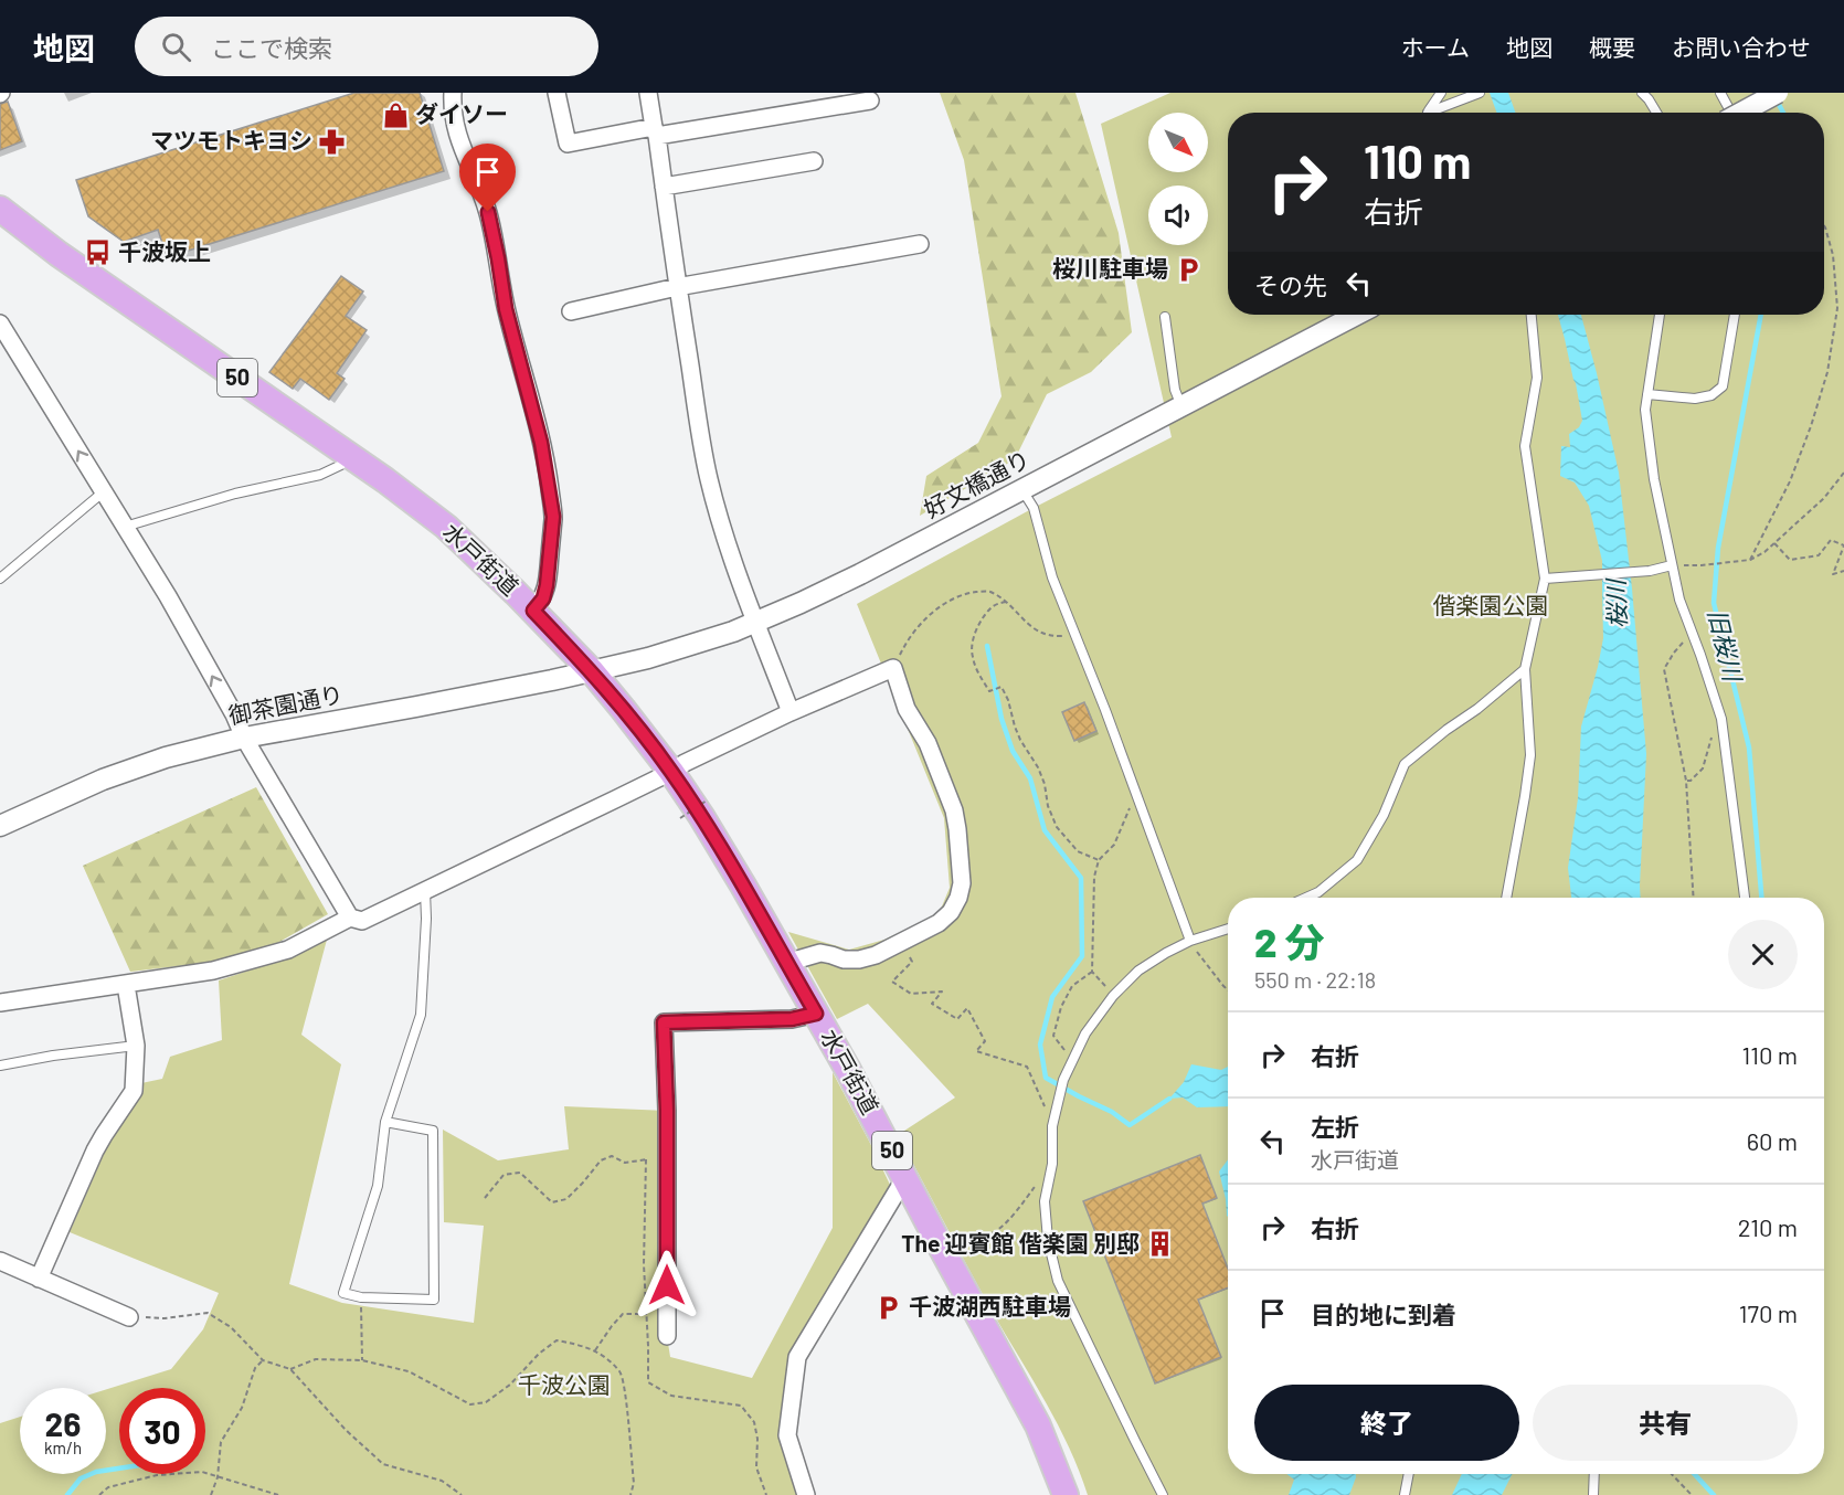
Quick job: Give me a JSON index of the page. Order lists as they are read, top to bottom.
{
  "streets": {
    "main road": ["50", "水戸街道"],
    "street": ["好文橋通り", "御茶園通り"]
  },
  "crossings": [
    ["好文橋通り", "水戸街道"],
    ["好文橋通り", "御茶園通り"],
    ["水戸街道", "御茶園通り"]
  ],
  "water": ["桜川", "旧桜川"],
  "parks": ["偕楽園公園", "千波公園"],
  "places": {
    "shop": ["ダイソー"],
    "pharmacy": ["マツモトキヨシ"],
    "bus stop": ["千波坂上"],
    "parking": ["桜川駐車場", "千波湖西駐車場"],
    "building": ["The 迎賓館 偕楽園 別邸"]
  },
  "north": "bottom right",
  "page": {
    "header": "地図",
    "search": "ここで検索",
    "nav": [
      "ホーム",
      "地図",
      "概要",
      "お問い合わせ"
    ],
    "turn": ["110 m", "右折"],
    "then": "その先",
    "heading": ["2 分", "550 m · 22:18"],
    "list": [
      {
        "name": "右折",
        "value": "110 m"
      },
      {
        "name": "左折",
        "note": "水戸街道",
        "value": "60 m"
      },
      {
        "name": "右折",
        "value": "210 m"
      },
      {
        "name": "目的地に到着",
        "value": "170 m"
      }
    ],
    "buttons": ["終了", "共有"],
    "speed": "26 km/h",
    "limit": "30"
  }
}
